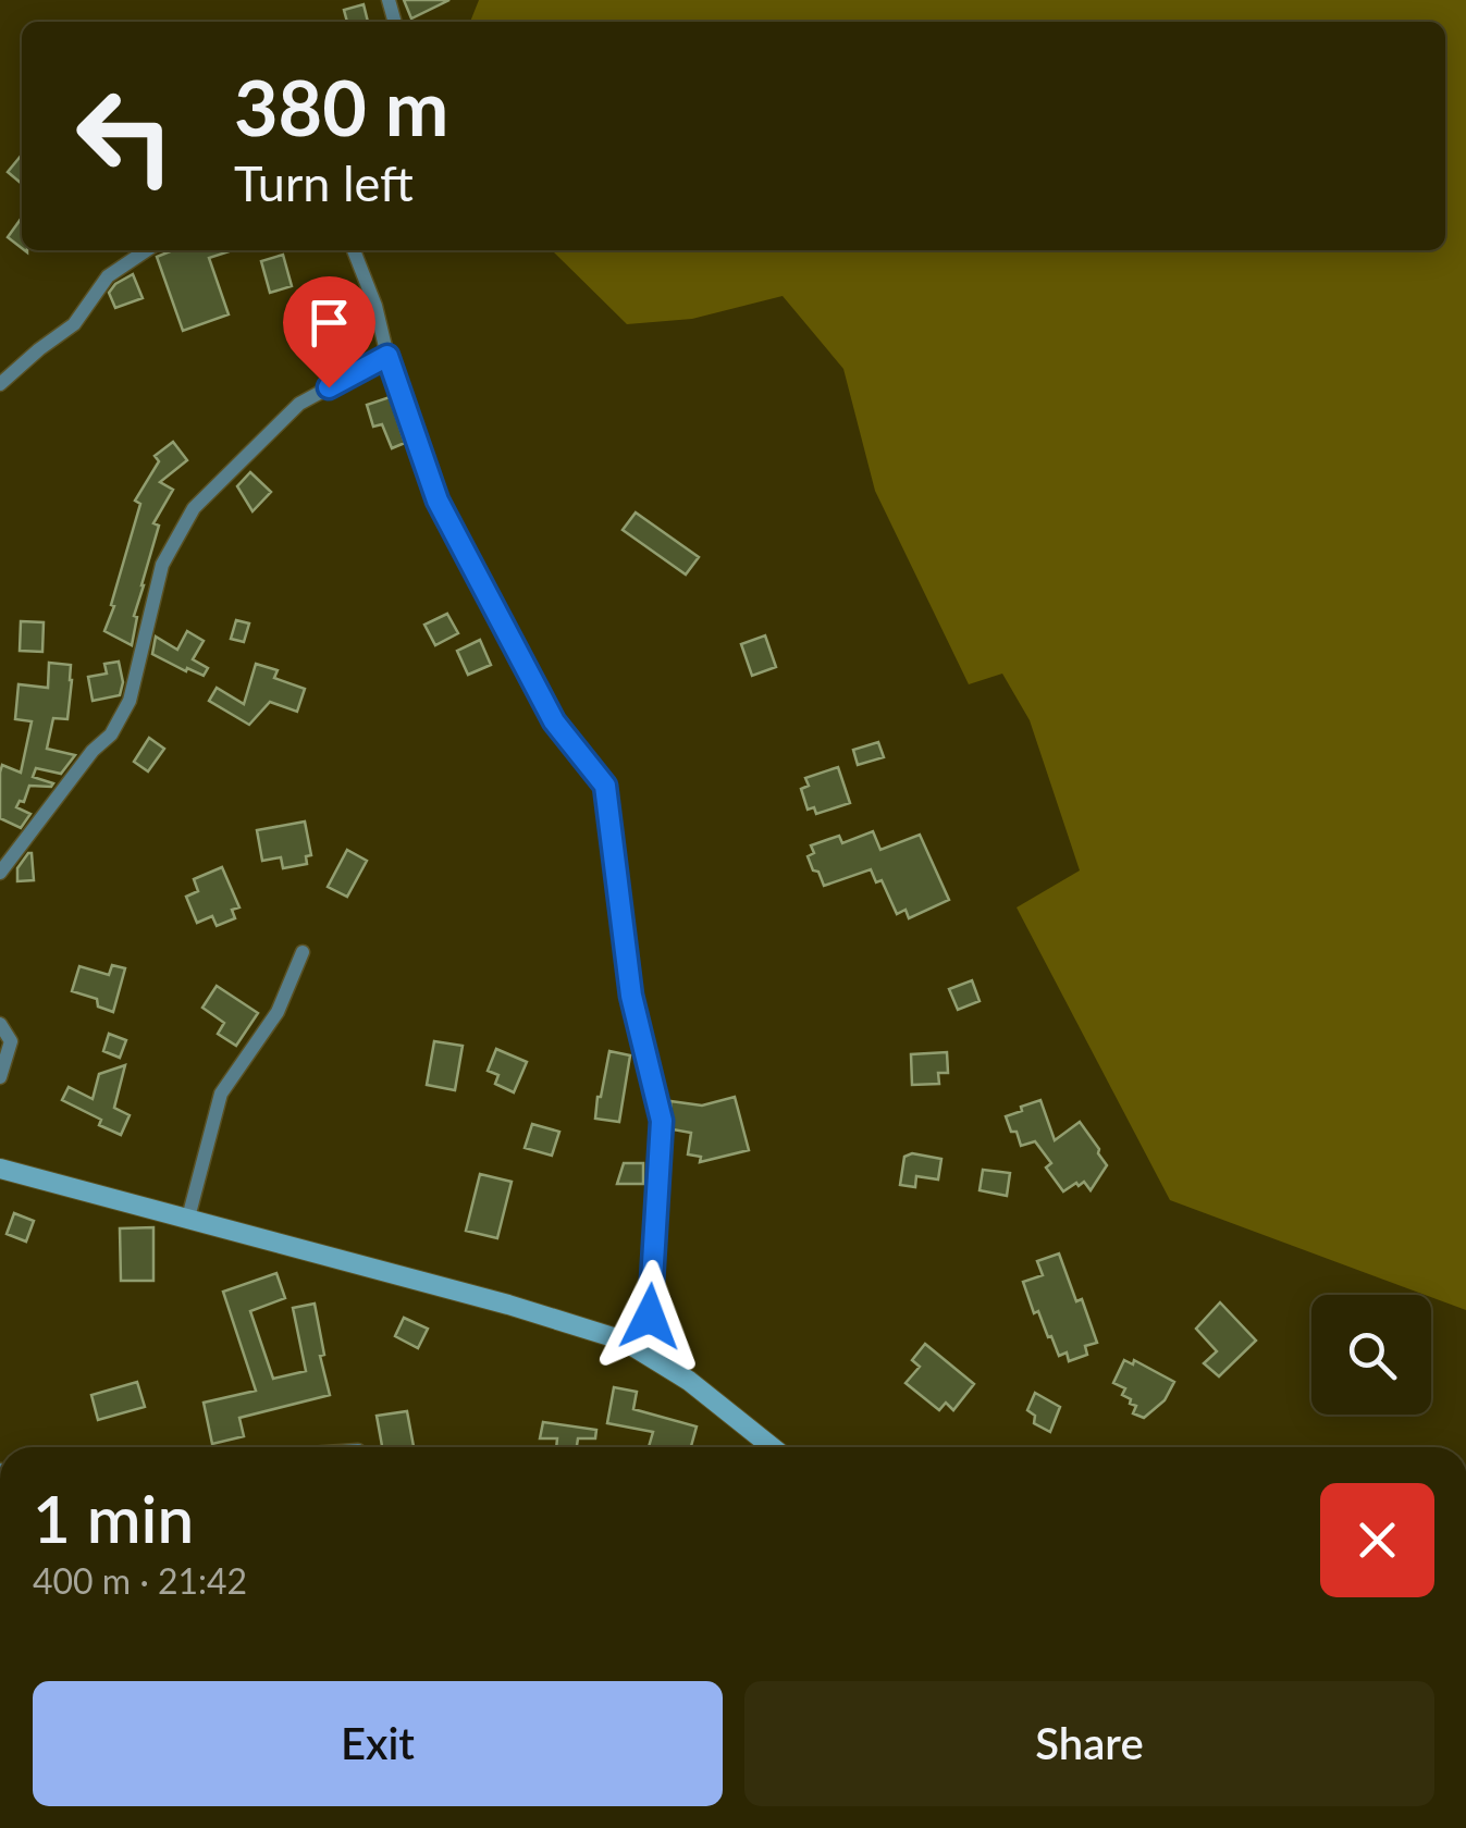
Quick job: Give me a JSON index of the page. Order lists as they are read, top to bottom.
{
  "page": {
    "turn": ["380 m", "Turn left"],
    "heading": ["1 min", "400 m · 21:42"],
    "buttons": ["Exit", "Share"]
  }
}
